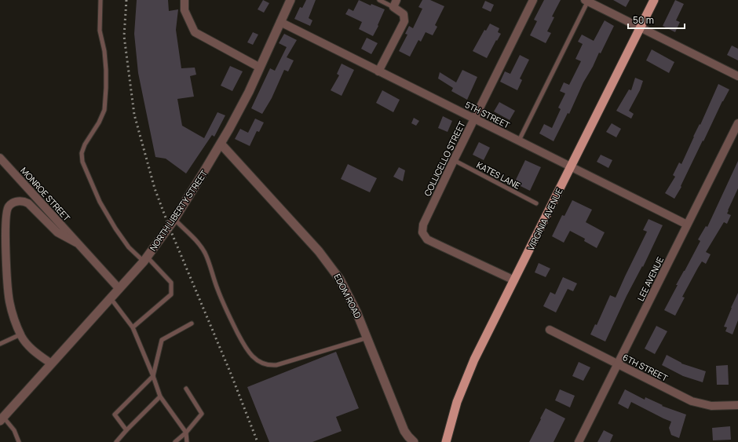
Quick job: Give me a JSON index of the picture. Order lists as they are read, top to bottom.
{
  "streets": {
    "main road": ["VIRGINIA AVENUE"],
    "street": [
      "5TH STREET",
      "COLLICELLO STREET",
      "MONROE STREET",
      "NORTH LIBERTY STREET",
      "LEE AVENUE",
      "EDOM ROAD",
      "6TH STREET"
    ],
    "lane": ["KATES LANE"]
  },
  "crossings": [
    ["5TH STREET", "COLLICELLO STREET"],
    ["5TH STREET", "NORTH LIBERTY STREET"],
    ["5TH STREET", "VIRGINIA AVENUE"],
    ["5TH STREET", "LEE AVENUE"],
    ["COLLICELLO STREET", "KATES LANE"],
    ["COLLICELLO STREET", "VIRGINIA AVENUE"],
    ["MONROE STREET", "NORTH LIBERTY STREET"],
    ["NORTH LIBERTY STREET", "EDOM ROAD"],
    ["LEE AVENUE", "6TH STREET"]
  ],
  "scale_bar": "50 m"
}
